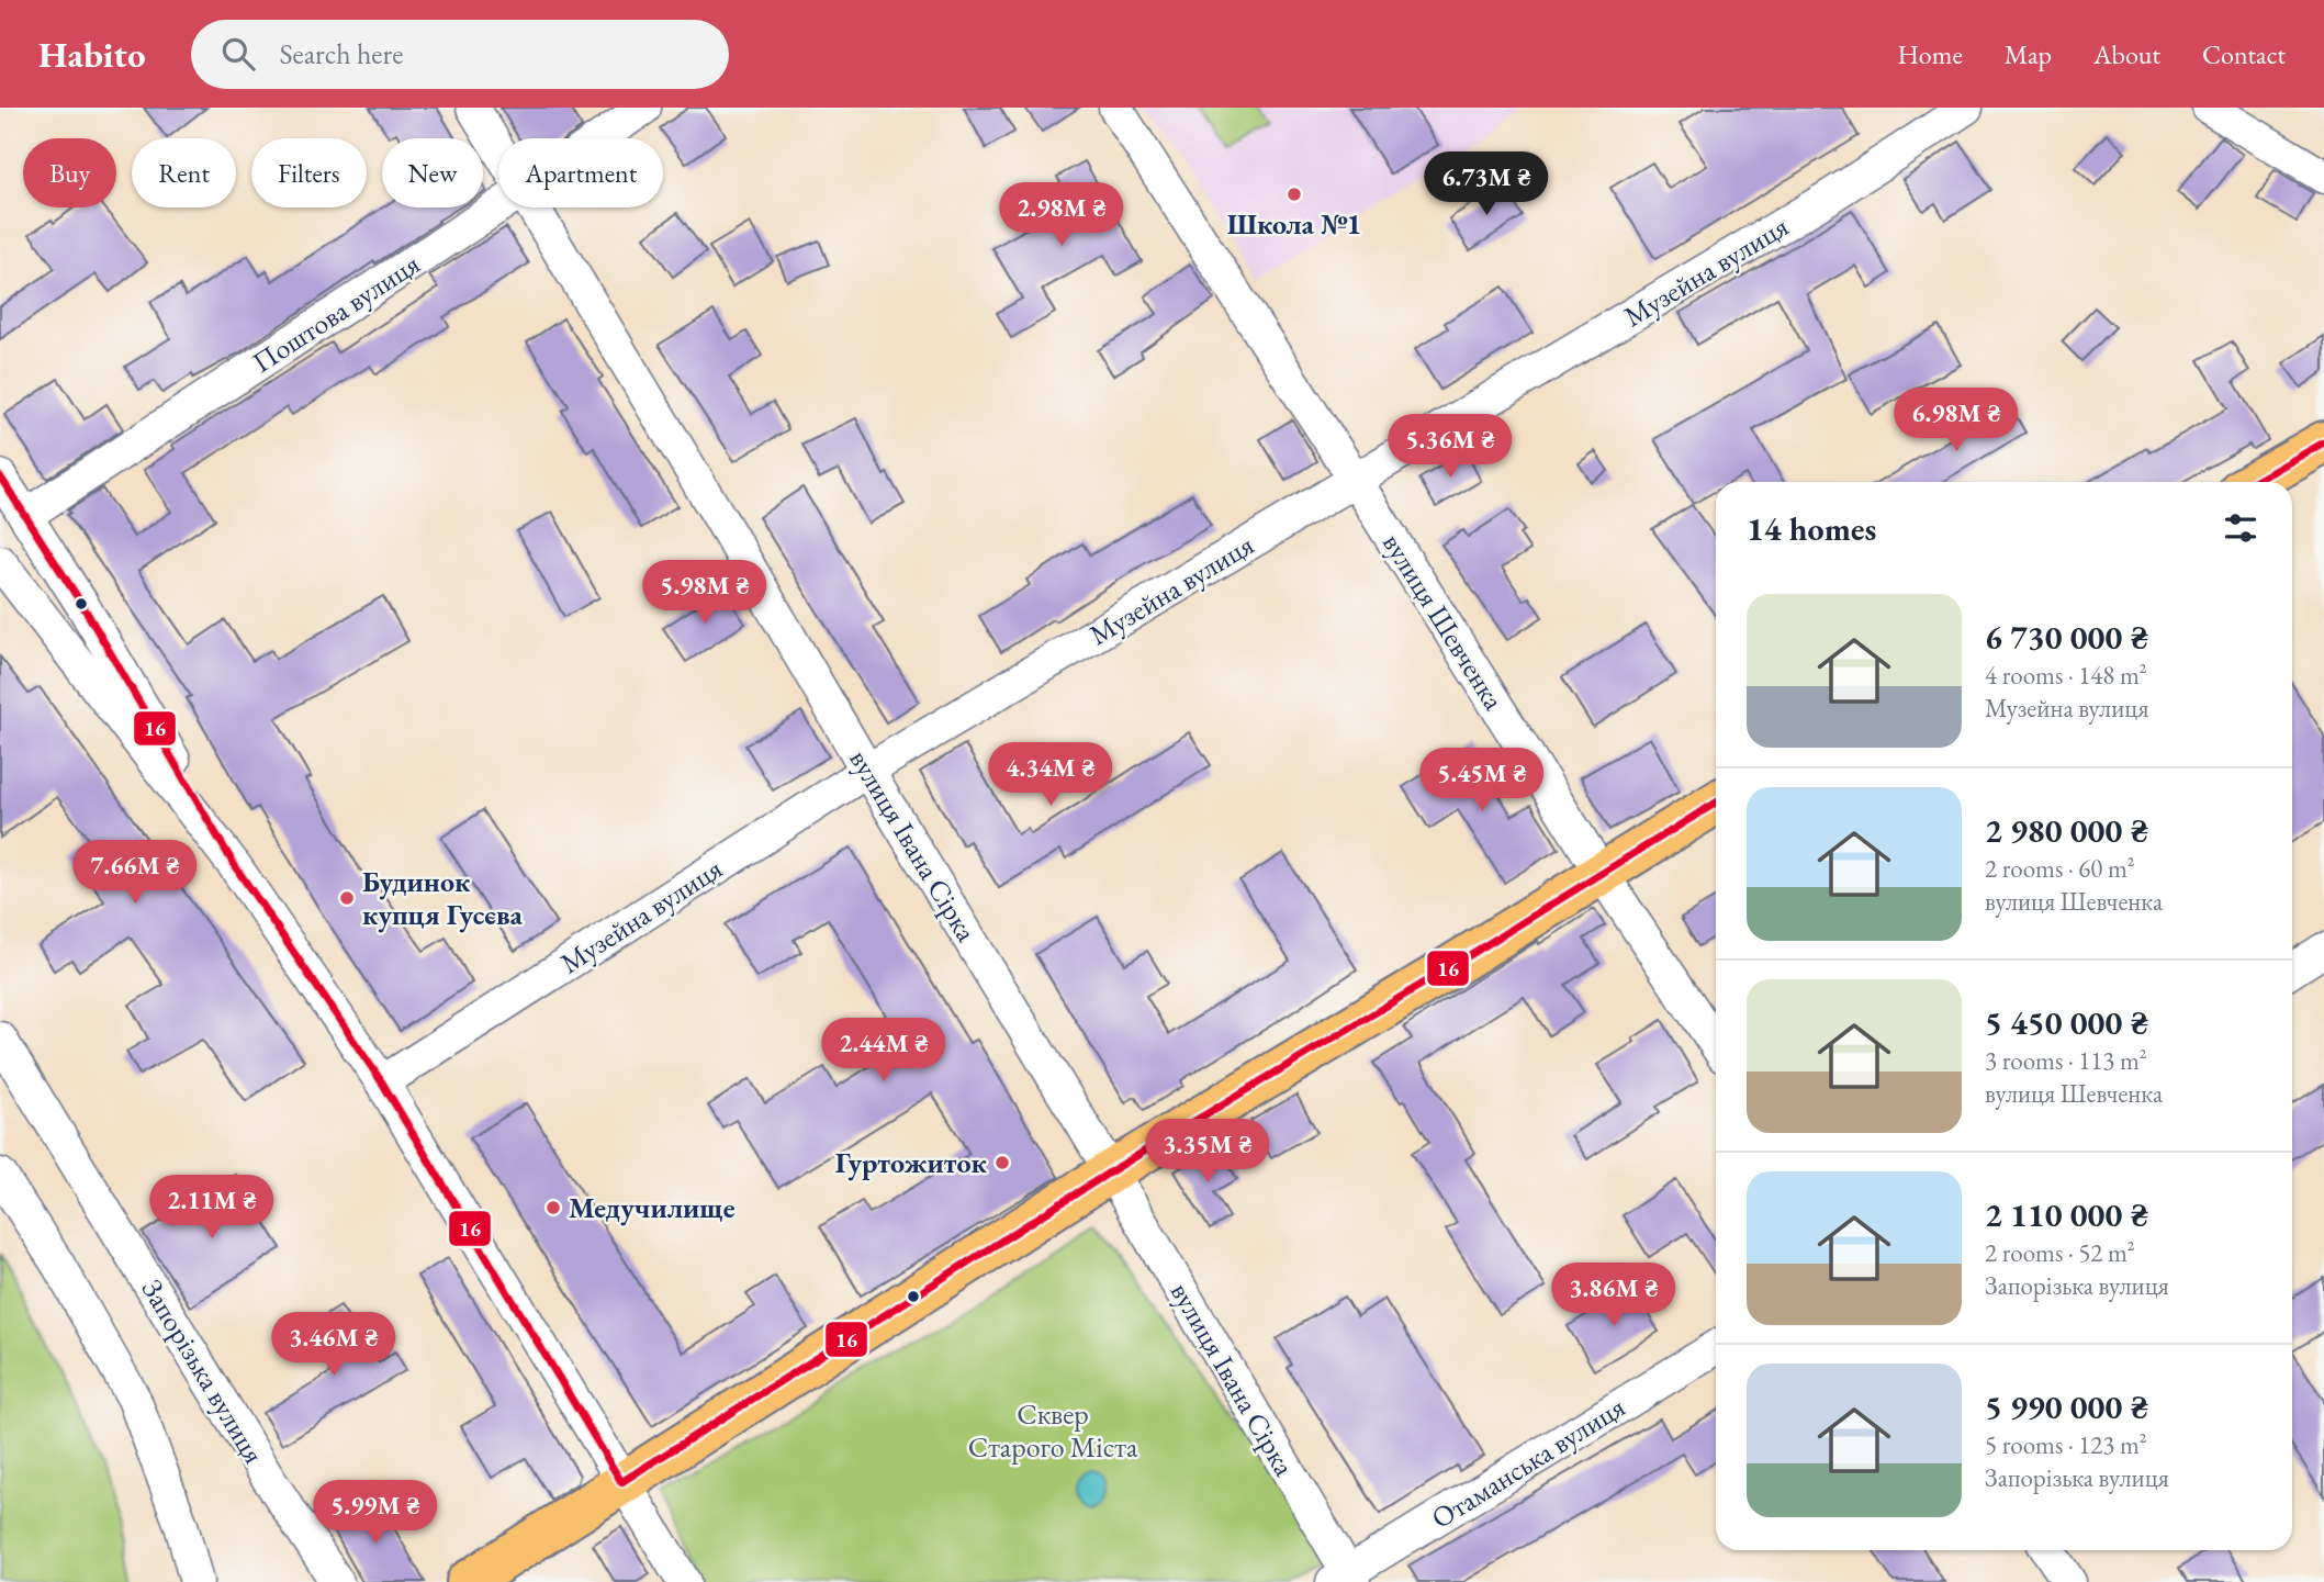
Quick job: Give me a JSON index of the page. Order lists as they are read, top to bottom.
{
  "streets": {
    "street": [
      "Музейна вулиця",
      "Поштова вулиця",
      "вулиця Шевченка",
      "вулиця Івана Сірка",
      "Запорізька вулиця",
      "Отаманська вулиця"
    ]
  },
  "crossings": [
    ["Музейна вулиця", "вулиця Шевченка"],
    ["Музейна вулиця", "вулиця Івана Сірка"],
    ["вулиця Івана Сірка", "Отаманська вулиця"]
  ],
  "parks": ["Сквер Старого Міста"],
  "places": [
    "Школа №1",
    "Будинок купця Гусєва",
    "Гуртожиток",
    "Медучилище"
  ],
  "lines": ["transit line 16"],
  "page": {
    "header": "Habito",
    "search": "Search here",
    "nav": [
      "Home",
      "Map",
      "About",
      "Contact"
    ],
    "chip": [
      "Buy",
      "Rent",
      "Filters",
      "New",
      "Apartment"
    ],
    "price": [
      "6.73M ₴",
      "2.98M ₴",
      "6.98M ₴",
      "5.36M ₴",
      "5.98M ₴",
      "4.34M ₴",
      "5.45M ₴",
      "7.66M ₴",
      "2.44M ₴",
      "3.35M ₴",
      "2.11M ₴",
      "3.86M ₴",
      "3.46M ₴",
      "5.99M ₴"
    ],
    "heading": "14 homes",
    "list": [
      {
        "name": "6 730 000 ₴",
        "note": "4 rooms · 148 m² · Музейна вулиця"
      },
      {
        "name": "2 980 000 ₴",
        "note": "2 rooms · 60 m² · вулиця Шевченка"
      },
      {
        "name": "5 450 000 ₴",
        "note": "3 rooms · 113 m² · вулиця Шевченка"
      },
      {
        "name": "2 110 000 ₴",
        "note": "2 rooms · 52 m² · Запорізька вулиця"
      },
      {
        "name": "5 990 000 ₴",
        "note": "5 rooms · 123 m² · Запорізька вулиця"
      }
    ]
  }
}
